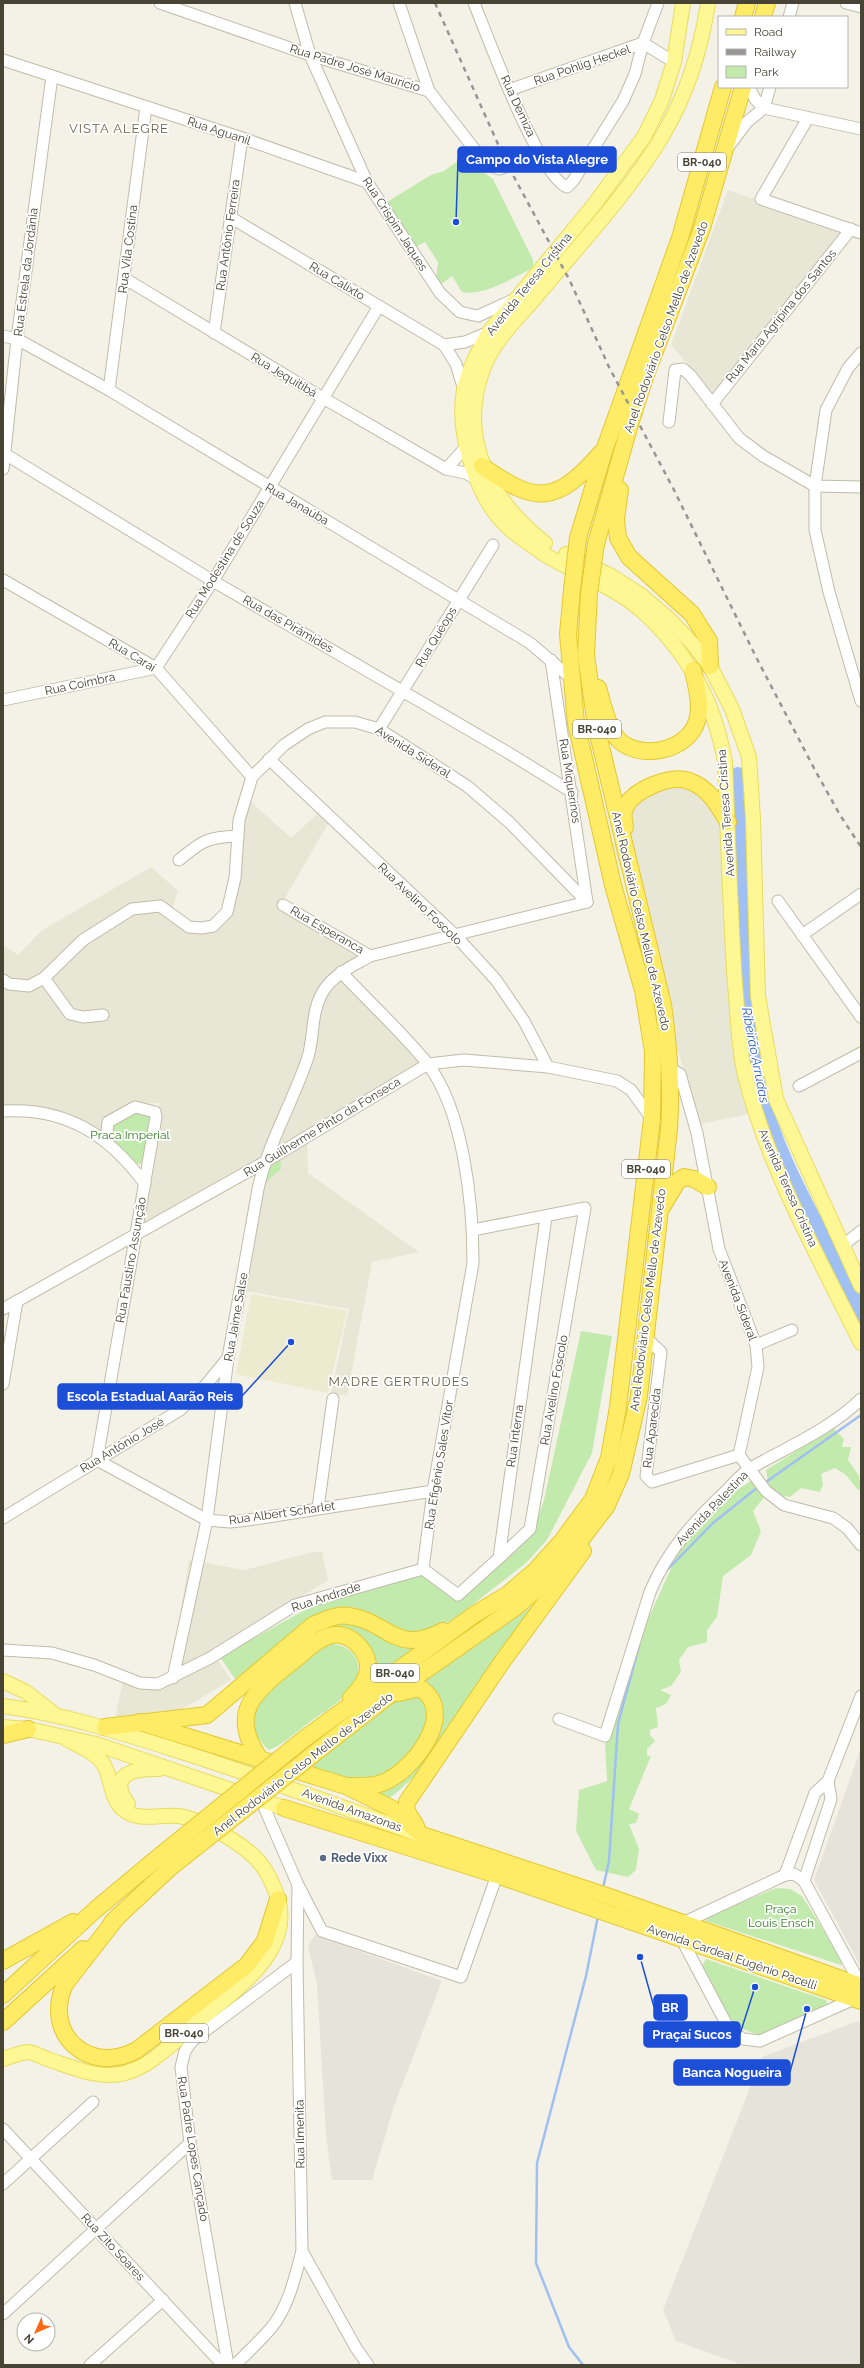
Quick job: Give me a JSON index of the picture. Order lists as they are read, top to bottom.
{
  "streets": {
    "highway": [
      "BR-040",
      "Anel Rodoviário Celso Mello de Azevedo",
      "Avenida Amazonas",
      "Avenida Cardeal Eugênio Pacelli"
    ],
    "main road": ["Avenida Teresa Cristina"],
    "street": [
      "Rua Pohlig Heckel",
      "Rua Padre José Maurício",
      "Rua Demiza",
      "Rua Aguanil",
      "Rua Crispim Jaques",
      "Rua Antônio Ferreira",
      "Rua Vila Costina",
      "Rua Estrela da Jordânia",
      "Rua Calixto",
      "Rua Maria Agripina dos Santos",
      "Rua Jequitibá",
      "Rua Janaúba",
      "Rua Modestina de Souza",
      "Rua das Pirâmides",
      "Rua Quéops",
      "Rua Caraí",
      "Rua Coimbra",
      "Avenida Sideral",
      "Rua Miquerinos",
      "Rua Avelino Foscolo",
      "Rua Esperanca",
      "Rua Guilherme Pinto da Fonseca",
      "Rua Faustino Assunção",
      "Rua Jaime Salse",
      "Rua Aparecida",
      "Rua Interna",
      "Rua Antônio José",
      "Rua Efigênio Sales Vitor",
      "Avenida Palestina",
      "Rua Albert Scharlet",
      "Rua Andrade",
      "Rua Ilmenita",
      "Rua Padre Lopes Cançado",
      "Rua Zito Soares"
    ]
  },
  "crossings": [
    ["Rua Pohlig Heckel", "Rua Demiza"],
    ["Rua Pohlig Heckel", "Avenida Teresa Cristina"],
    ["Rua Padre José Maurício", "Rua Demiza"],
    ["Rua Padre José Maurício", "Rua Crispim Jaques"],
    ["Rua Aguanil", "Rua Crispim Jaques"],
    ["Rua Aguanil", "Rua Antônio Ferreira"],
    ["Rua Aguanil", "Rua Vila Costina"],
    ["Rua Aguanil", "Rua Estrela da Jordânia"],
    ["BR-040", "Avenida Amazonas"],
    ["Rua Crispim Jaques", "Avenida Teresa Cristina"],
    ["Rua Antônio Ferreira", "Rua Calixto"],
    ["Rua Antônio Ferreira", "Rua Jequitibá"],
    ["Rua Vila Costina", "Rua Jequitibá"],
    ["Rua Vila Costina", "Rua Janaúba"],
    ["Rua Estrela da Jordânia", "Rua Janaúba"],
    ["Rua Estrela da Jordânia", "Rua das Pirâmides"],
    ["Rua Calixto", "Avenida Teresa Cristina"],
    ["Rua Calixto", "Rua Modestina de Souza"],
    ["Avenida Teresa Cristina", "Rua Jequitibá"],
    ["Anel Rodoviário Celso Mello de Azevedo", "Rua Janaúba"],
    ["Anel Rodoviário Celso Mello de Azevedo", "Avenida Sideral"],
    ["Anel Rodoviário Celso Mello de Azevedo", "Rua Guilherme Pinto da Fonseca"],
    ["Anel Rodoviário Celso Mello de Azevedo", "Rua Aparecida"],
    ["Rua Jequitibá", "Rua Modestina de Souza"],
    ["Rua Janaúba", "Rua Modestina de Souza"],
    ["Rua Janaúba", "Rua Quéops"],
    ["Rua Janaúba", "Rua Miquerinos"],
    ["Rua Modestina de Souza", "Rua das Pirâmides"],
    ["Rua Modestina de Souza", "Rua Caraí"],
    ["Rua Modestina de Souza", "Rua Coimbra"],
    ["Rua das Pirâmides", "Rua Quéops"],
    ["Rua das Pirâmides", "Rua Miquerinos"],
    ["Rua Quéops", "Avenida Sideral"],
    ["Rua Caraí", "Rua Coimbra"],
    ["Rua Caraí", "Avenida Sideral"],
    ["Avenida Sideral", "Rua Miquerinos"],
    ["Avenida Sideral", "Rua Avelino Foscolo"],
    ["Avenida Sideral", "Rua Jaime Salse"],
    ["Avenida Sideral", "Rua Aparecida"],
    ["Rua Miquerinos", "Rua Jaime Salse"],
    ["Rua Avelino Foscolo", "Rua Guilherme Pinto da Fonseca"],
    ["Rua Avelino Foscolo", "Rua Jaime Salse"],
    ["Rua Avelino Foscolo", "Rua Interna"],
    ["Rua Esperanca", "Rua Jaime Salse"],
    ["Rua Guilherme Pinto da Fonseca", "Rua Faustino Assunção"],
    ["Rua Guilherme Pinto da Fonseca", "Rua Jaime Salse"],
    ["Rua Guilherme Pinto da Fonseca", "Rua Efigênio Sales Vitor"],
    ["Rua Faustino Assunção", "Rua Antônio José"],
    ["Rua Faustino Assunção", "Rua Albert Scharlet"],
    ["Rua Jaime Salse", "Rua Antônio José"],
    ["Rua Jaime Salse", "Rua Efigênio Sales Vitor"],
    ["Rua Jaime Salse", "Rua Albert Scharlet"],
    ["Rua Jaime Salse", "Rua Andrade"],
    ["Rua Antônio José", "Rua Albert Scharlet"],
    ["Rua Efigênio Sales Vitor", "Rua Albert Scharlet"],
    ["Rua Efigênio Sales Vitor", "Rua Andrade"],
    ["Avenida Amazonas", "Avenida Cardeal Eugênio Pacelli"],
    ["Rua Ilmenita", "Rua Padre Lopes Cançado"]
  ],
  "districts": ["VISTA ALEGRE", "MADRE GERTRUDES"],
  "water": ["Ribeirão Arrudas"],
  "parks": ["Praca Imperial", "Praça Louis Ensch"],
  "places": [
    "Campo do Vista Alegre",
    "Escola Estadual Aarão Reis",
    "Rede Vixx",
    "BR",
    "Praçaí Sucos",
    "Banca Nogueira"
  ],
  "legend": ["Road", "Railway", "Park"],
  "north": "bottom left"
}
